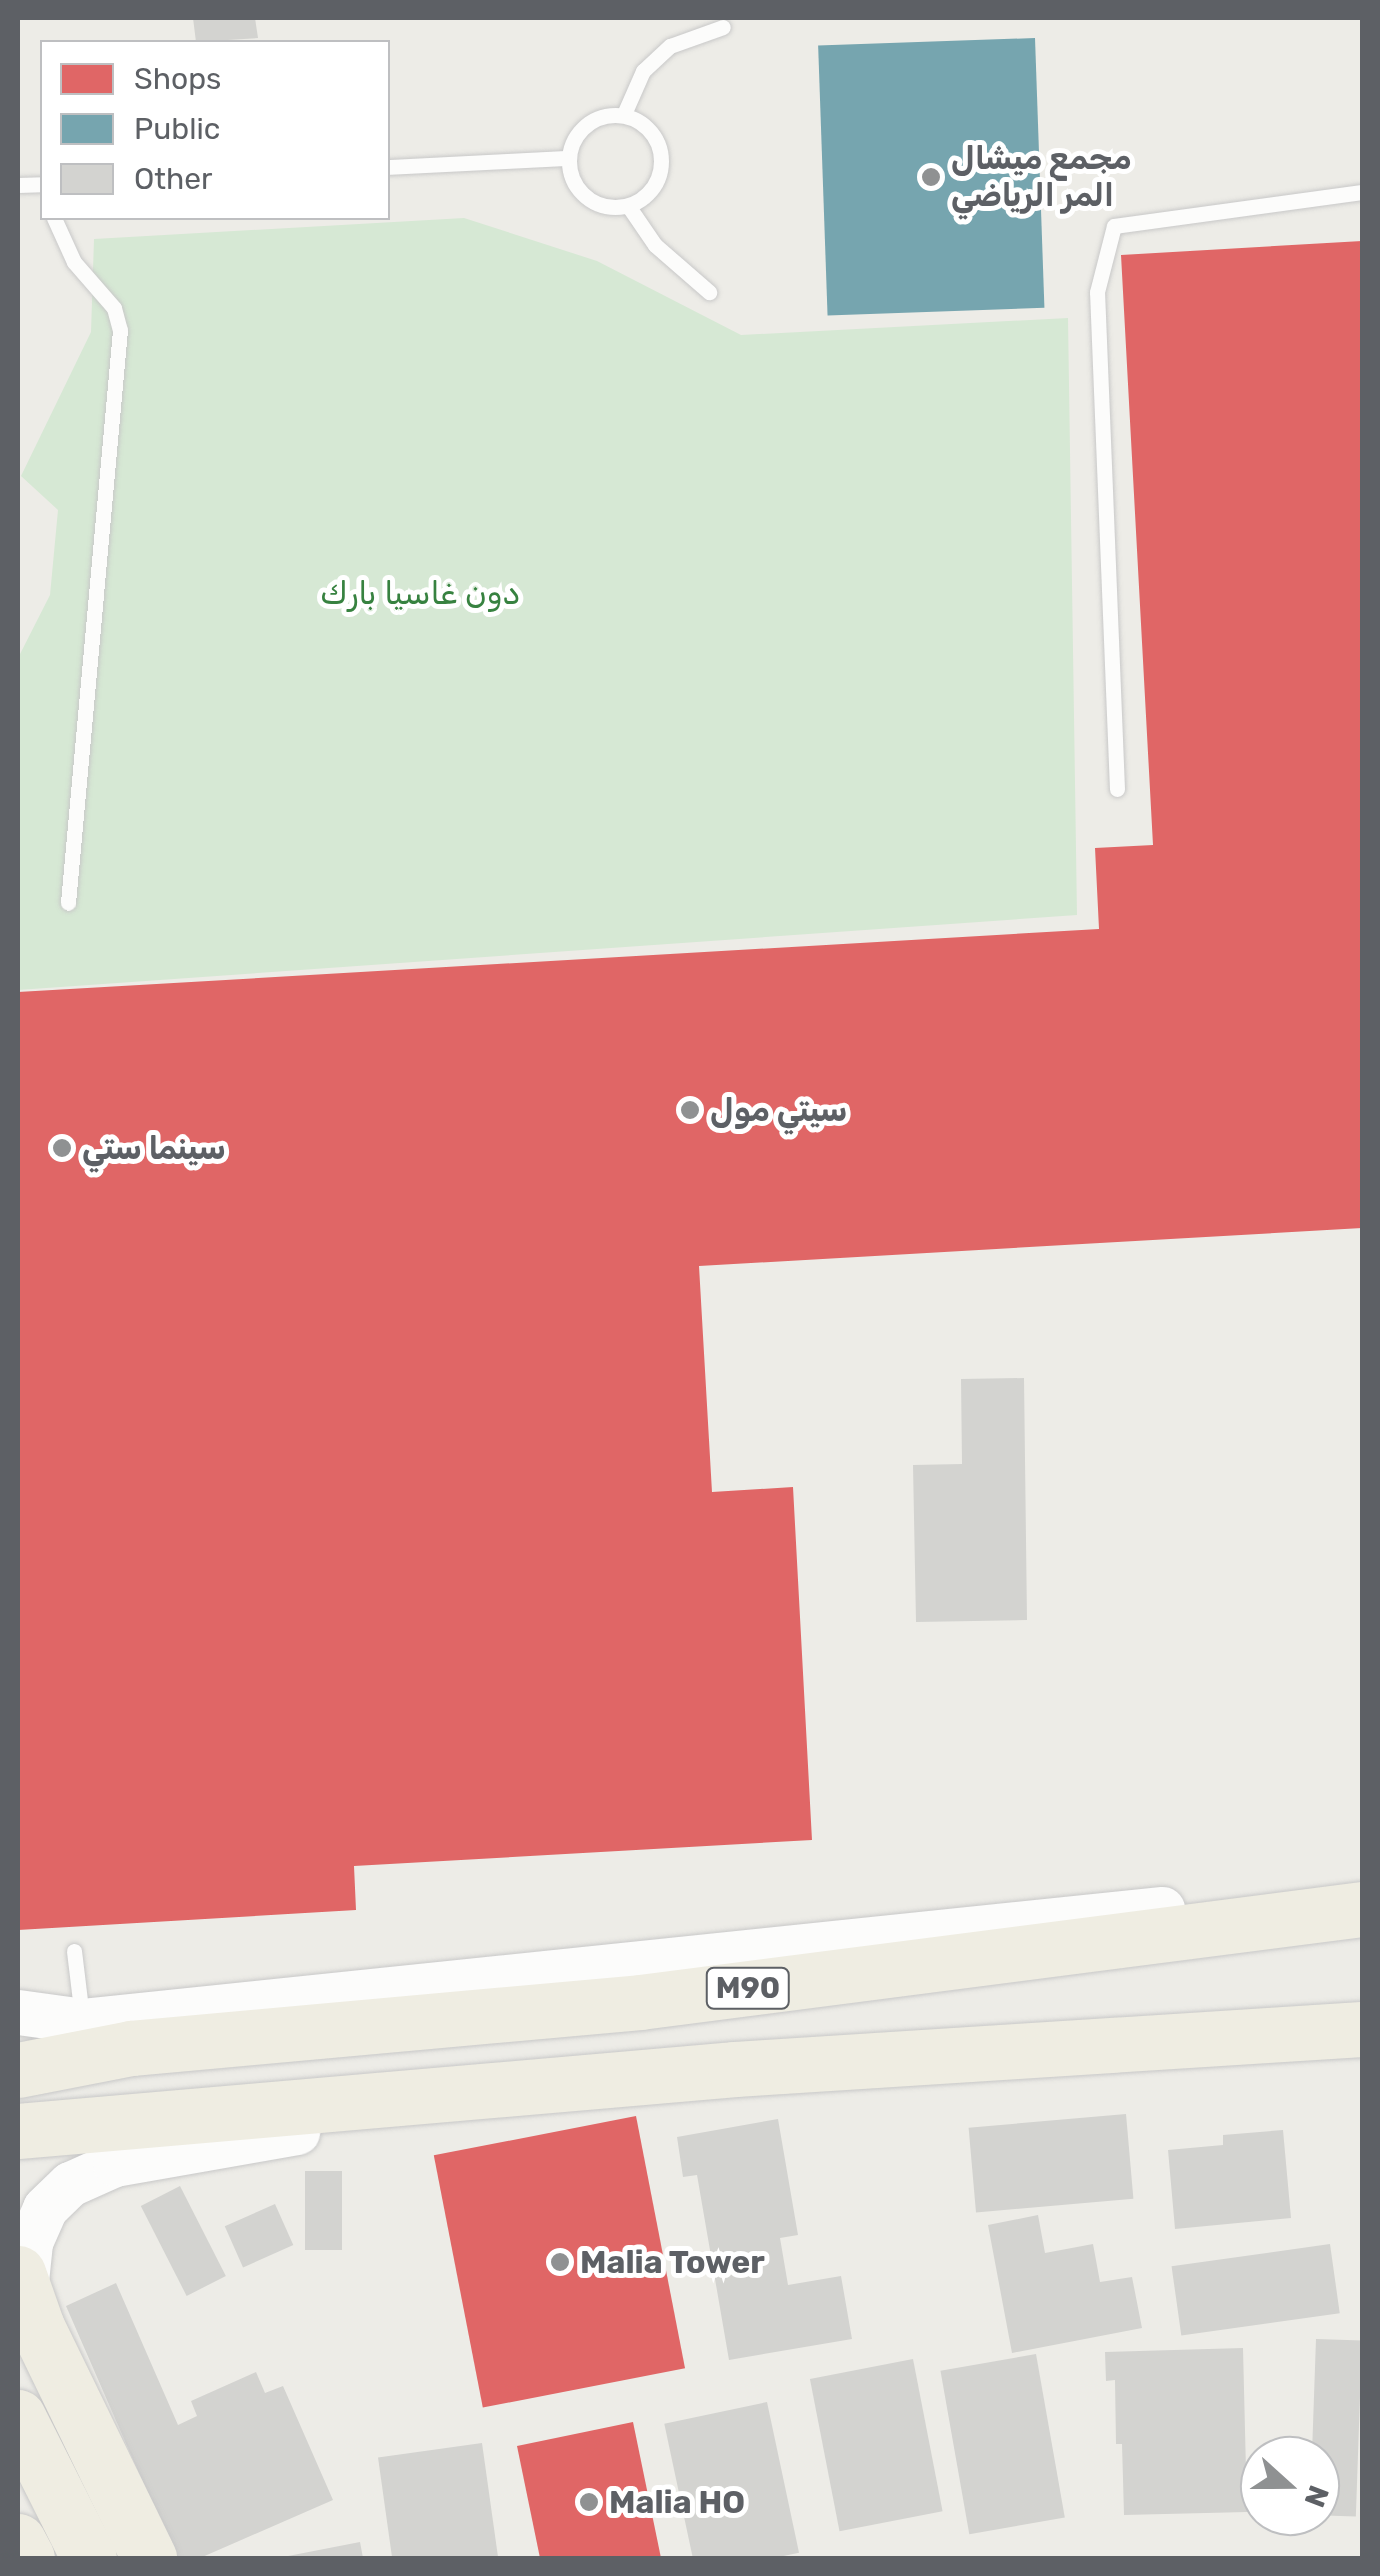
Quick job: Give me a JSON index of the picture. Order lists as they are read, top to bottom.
{
  "streets": {
    "highway": ["M90"]
  },
  "parks": ["دون غاسيا بارك"],
  "places": [
    "مجمع ميشال المر الرياضي",
    "سيتي مول",
    "سينما ستي",
    "Malia Tower",
    "Malia HO"
  ],
  "legend": ["Shops", "Public", "Other"],
  "north": "right"
}
